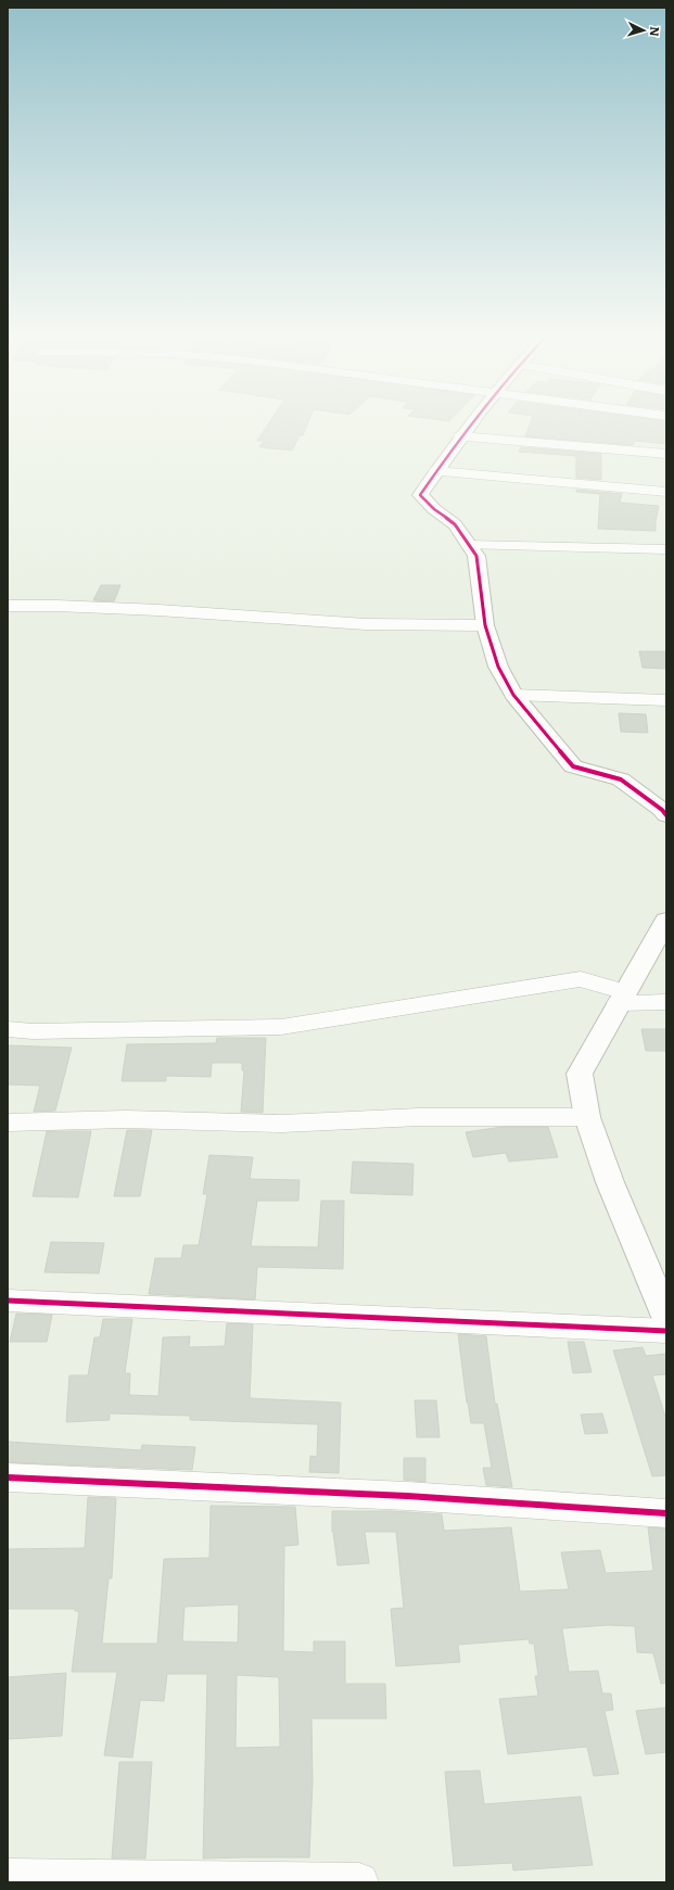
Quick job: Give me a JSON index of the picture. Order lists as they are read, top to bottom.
{
  "north": "right"
}
